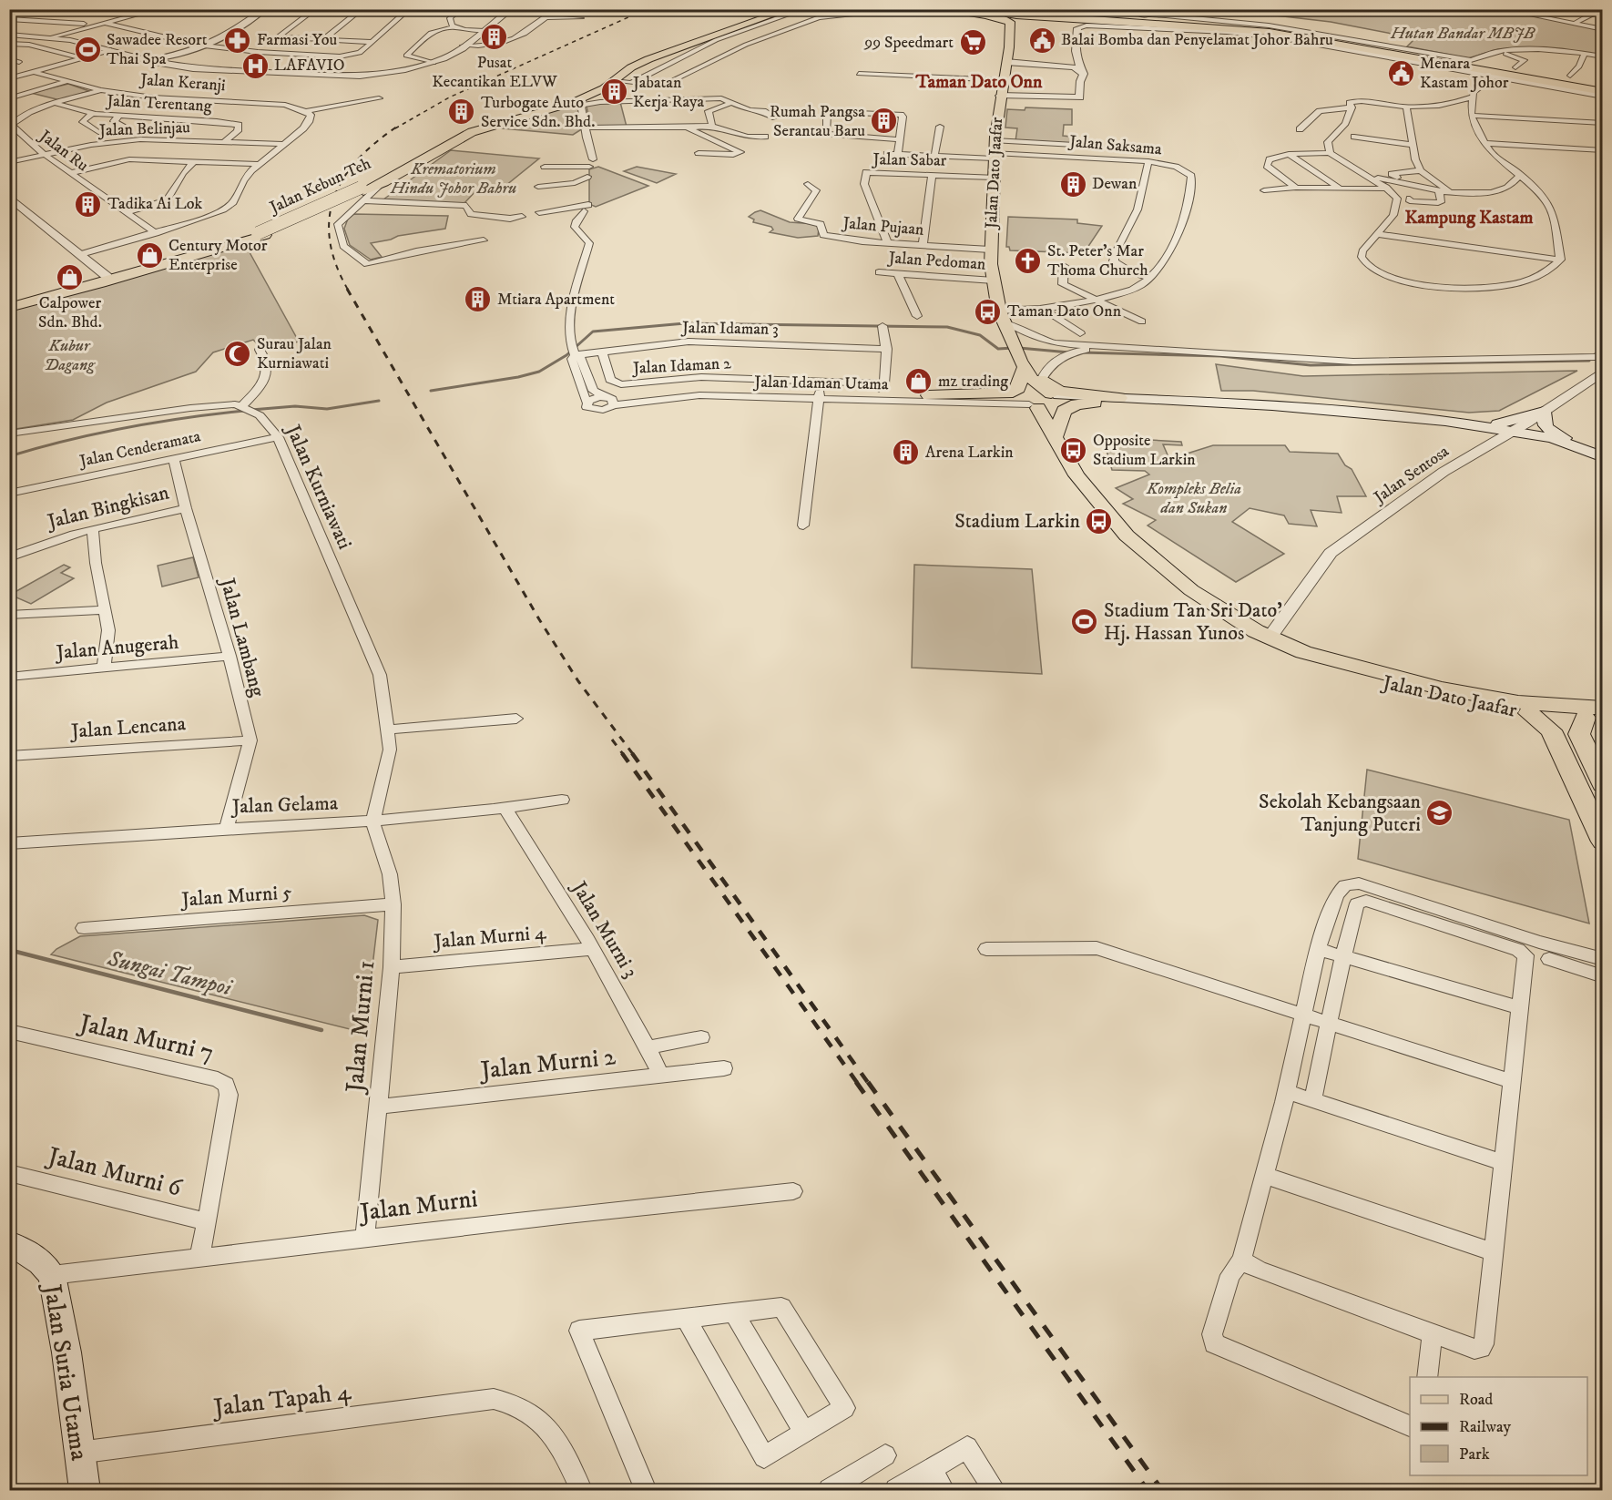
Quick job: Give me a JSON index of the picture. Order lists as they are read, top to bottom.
{
  "streets": {
    "main road": ["Jalan Dato Jaafar", "Jalan Kebun Teh", "Jalan Suria Utama"],
    "street": [
      "Jalan Keranji",
      "Jalan Terentang",
      "Jalan Belinjau",
      "Jalan Saksama",
      "Jalan Ru",
      "Jalan Sabar",
      "Jalan Pujaan",
      "Jalan Pedoman",
      "Jalan Idaman 3",
      "Jalan Idaman 2",
      "Jalan Idaman Utama",
      "Jalan Cenderamata",
      "Jalan Sentosa",
      "Jalan Kurniawati",
      "Jalan Bingkisan",
      "Jalan Lambang",
      "Jalan Anugerah",
      "Jalan Lencana",
      "Jalan Gelama",
      "Jalan Murni 5",
      "Jalan Murni 3",
      "Jalan Murni 4",
      "Jalan Murni 1",
      "Jalan Murni 7",
      "Jalan Murni 2",
      "Jalan Murni 6",
      "Jalan Murni",
      "Jalan Tapah 4"
    ]
  },
  "crossings": [
    ["Jalan Keranji", "Jalan Ru"],
    ["Jalan Terentang", "Jalan Belinjau"],
    ["Jalan Terentang", "Jalan Ru"],
    ["Jalan Belinjau", "Jalan Ru"],
    ["Jalan Saksama", "Jalan Dato Jaafar"],
    ["Jalan Sabar", "Jalan Dato Jaafar"],
    ["Jalan Sabar", "Jalan Pujaan"],
    ["Jalan Dato Jaafar", "Jalan Pujaan"],
    ["Jalan Dato Jaafar", "Jalan Pedoman"],
    ["Jalan Dato Jaafar", "Jalan Idaman Utama"],
    ["Jalan Dato Jaafar", "Jalan Sentosa"],
    ["Jalan Idaman 3", "Jalan Idaman 2"],
    ["Jalan Idaman 3", "Jalan Idaman Utama"],
    ["Jalan Cenderamata", "Jalan Kurniawati"],
    ["Jalan Cenderamata", "Jalan Lambang"],
    ["Jalan Kurniawati", "Jalan Gelama"],
    ["Jalan Kurniawati", "Jalan Murni 1"],
    ["Jalan Bingkisan", "Jalan Lambang"],
    ["Jalan Lambang", "Jalan Anugerah"],
    ["Jalan Lambang", "Jalan Lencana"],
    ["Jalan Lambang", "Jalan Gelama"],
    ["Jalan Gelama", "Jalan Murni 3"],
    ["Jalan Gelama", "Jalan Murni 1"],
    ["Jalan Murni 5", "Jalan Murni 1"],
    ["Jalan Murni 3", "Jalan Murni 4"],
    ["Jalan Murni 3", "Jalan Murni 2"],
    ["Jalan Murni 4", "Jalan Murni 1"],
    ["Jalan Murni 1", "Jalan Murni 2"],
    ["Jalan Murni 1", "Jalan Murni"],
    ["Jalan Murni 7", "Jalan Murni 6"],
    ["Jalan Murni 7", "Jalan Murni"],
    ["Jalan Murni", "Jalan Suria Utama"],
    ["Jalan Suria Utama", "Jalan Tapah 4"]
  ],
  "districts": ["Taman Dato Onn", "Kampung Kastam"],
  "water": ["Sungai Tampoi"],
  "parks": [
    "Hutan Bandar MBJB",
    "Krematorium Hindu Johor Bahru",
    "Kubur Dagang",
    "Kompleks Belia dan Sukan"
  ],
  "places": {
    "building": [
      "Pusat Kecantikan ELVW",
      "Jabatan Kerja Raya",
      "Turbogate Auto Service Sdn. Bhd.",
      "Rumah Pangsa Serantau Baru",
      "Dewan",
      "Tadika Ai Lok",
      "Mtiara Apartment",
      "Arena Larkin"
    ],
    "pharmacy": ["Farmasi You"],
    "public building": ["Balai Bomba dan Penyelamat Johor Bahru", "Menara Kastam Johor"],
    "supermarket": ["99 Speedmart"],
    "sports": ["Sawadee Resort Thai Spa", "Stadium Tan Sri Dato’ Hj. Hassan Yunos"],
    "hospital": ["LAFAVIO"],
    "shop": ["Century Motor Enterprise", "Calpower Sdn. Bhd.", "mz trading"],
    "church": ["St. Peter's Mar Thoma Church"],
    "bus stop": ["Taman Dato Onn", "Opposite Stadium Larkin", "Stadium Larkin"],
    "mosque": ["Surau Jalan Kurniawati"],
    "school or university": ["Sekolah Kebangsaan Tanjung Puteri"]
  },
  "legend": ["Road", "Railway", "Park"]
}
